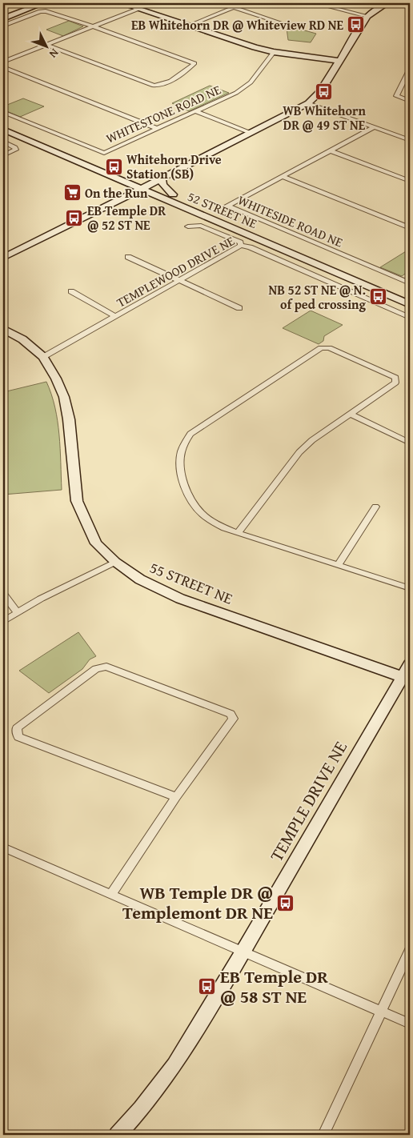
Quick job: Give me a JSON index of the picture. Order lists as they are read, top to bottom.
{
  "streets": {
    "street": [
      "WHITESTONE ROAD NE",
      "52 STREET NE",
      "WHITESIDE ROAD NE",
      "TEMPLEWOOD DRIVE NE",
      "55 STREET NE",
      "TEMPLE DRIVE NE"
    ]
  },
  "crossings": [
    ["TEMPLEWOOD DRIVE NE", "55 STREET NE"],
    ["55 STREET NE", "TEMPLE DRIVE NE"]
  ],
  "places": {
    "bus stop": [
      "EB Whitehorn DR @ Whiteview RD NE",
      "WB Whitehorn DR @ 49 ST NE",
      "Whitehorn Drive Station (SB)",
      "EB Temple DR @ 52 ST NE",
      "NB 52 ST NE @ N. of ped crossing",
      "WB Temple DR @ Templemont DR NE",
      "EB Temple DR @ 58 ST NE"
    ],
    "supermarket": ["On the Run"]
  },
  "north": "bottom right"
}
